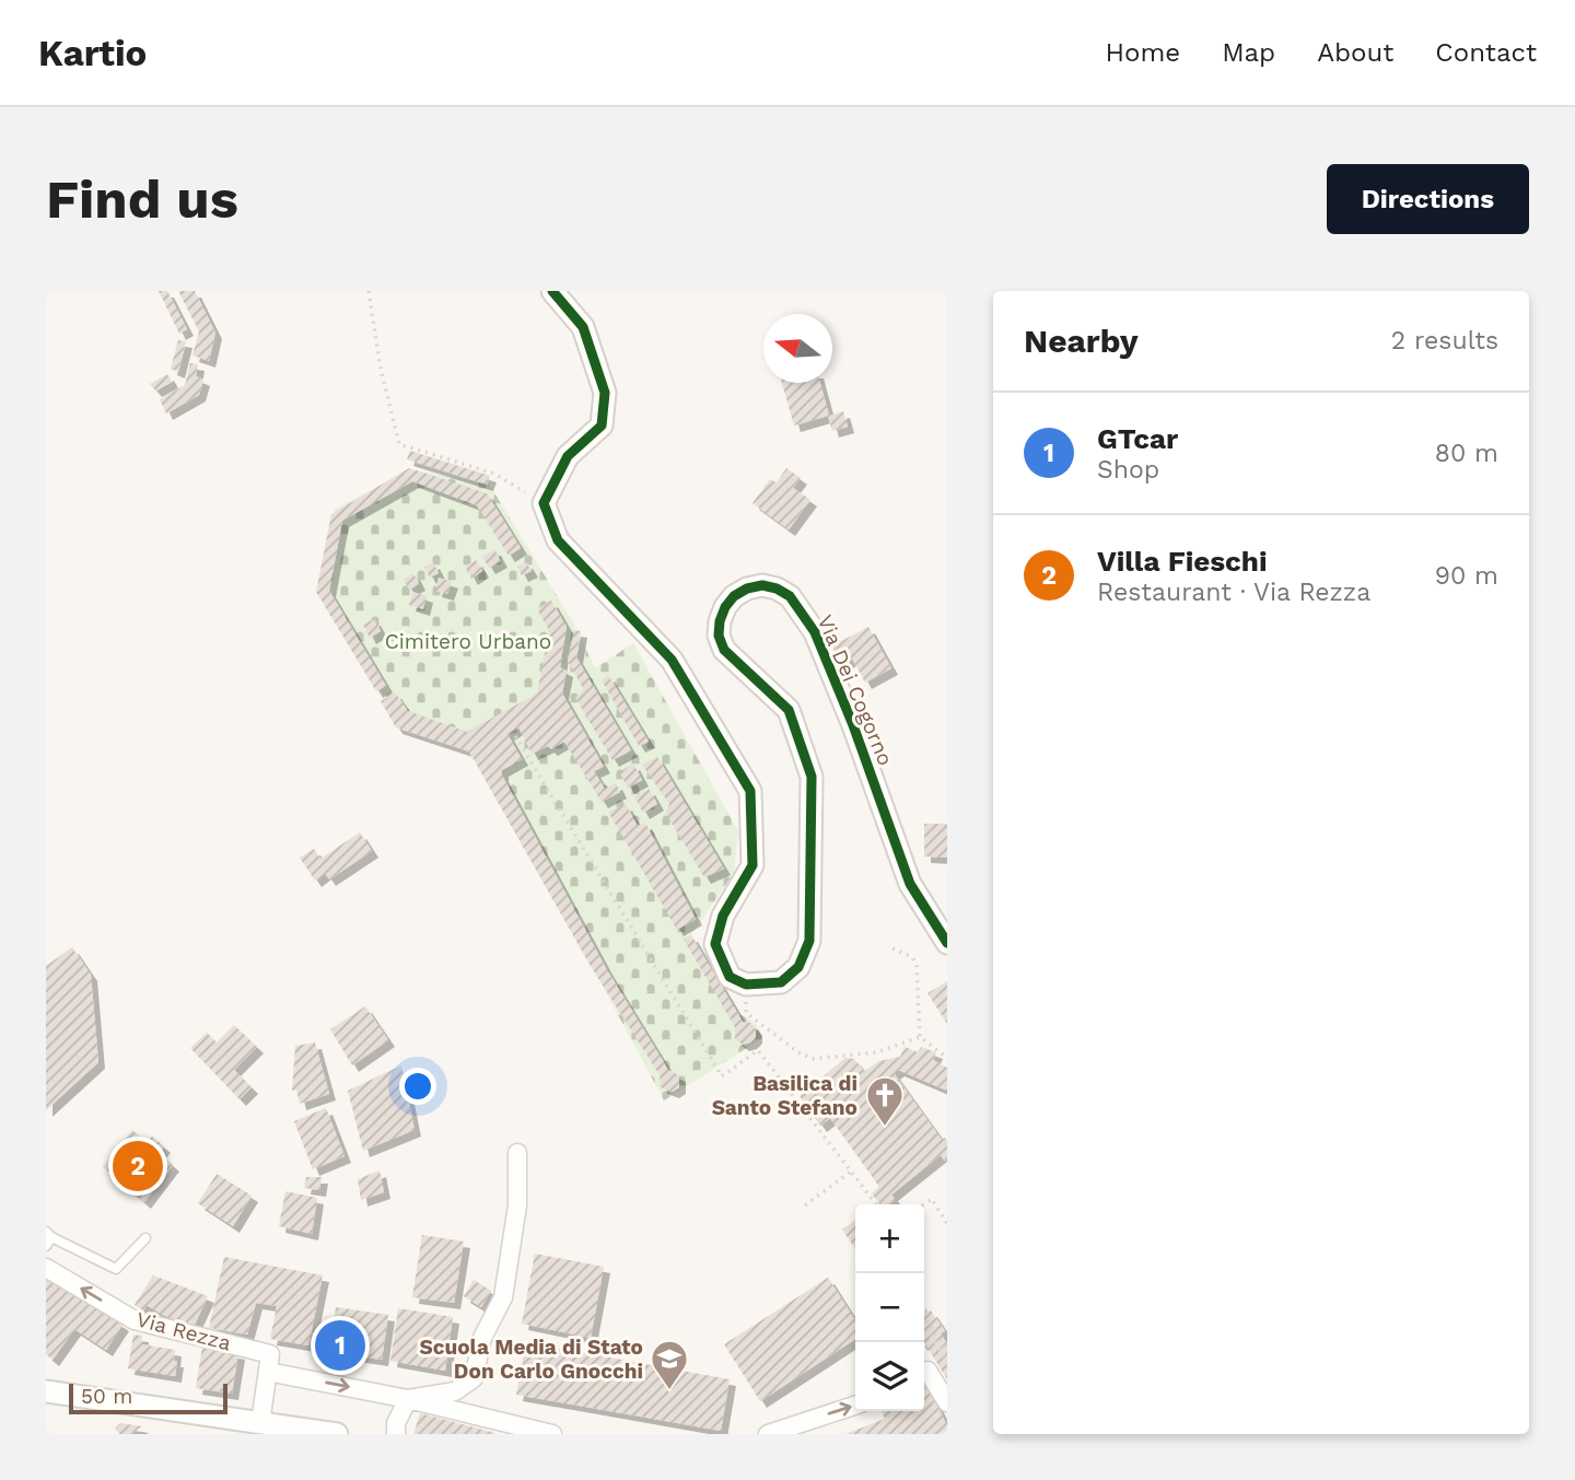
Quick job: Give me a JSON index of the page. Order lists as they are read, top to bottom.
{
  "streets": {
    "street": ["Via Dei Cogorno", "Via Rezza"]
  },
  "parks": ["Cimitero Urbano"],
  "places": {
    "church": ["Basilica di Santo Stefano"],
    "school or university": ["Scuola Media di Stato Don Carlo Gnocchi"]
  },
  "scale_bar": "50 m",
  "north": "left",
  "page": {
    "header": "Kartio",
    "nav": [
      "Home",
      "Map",
      "About",
      "Contact"
    ],
    "buttons": "Directions",
    "title": "Find us",
    "heading": ["Nearby", "2 results"],
    "list": [
      {
        "mark": "1",
        "name": "GTcar",
        "note": "Shop",
        "value": "80 m"
      },
      {
        "mark": "2",
        "name": "Villa Fieschi",
        "note": "Restaurant · Via Rezza",
        "value": "90 m"
      }
    ],
    "pins": ["2", "1"],
    "map_buttons": ["+", "−"],
    "scale": "50 m"
  }
}
